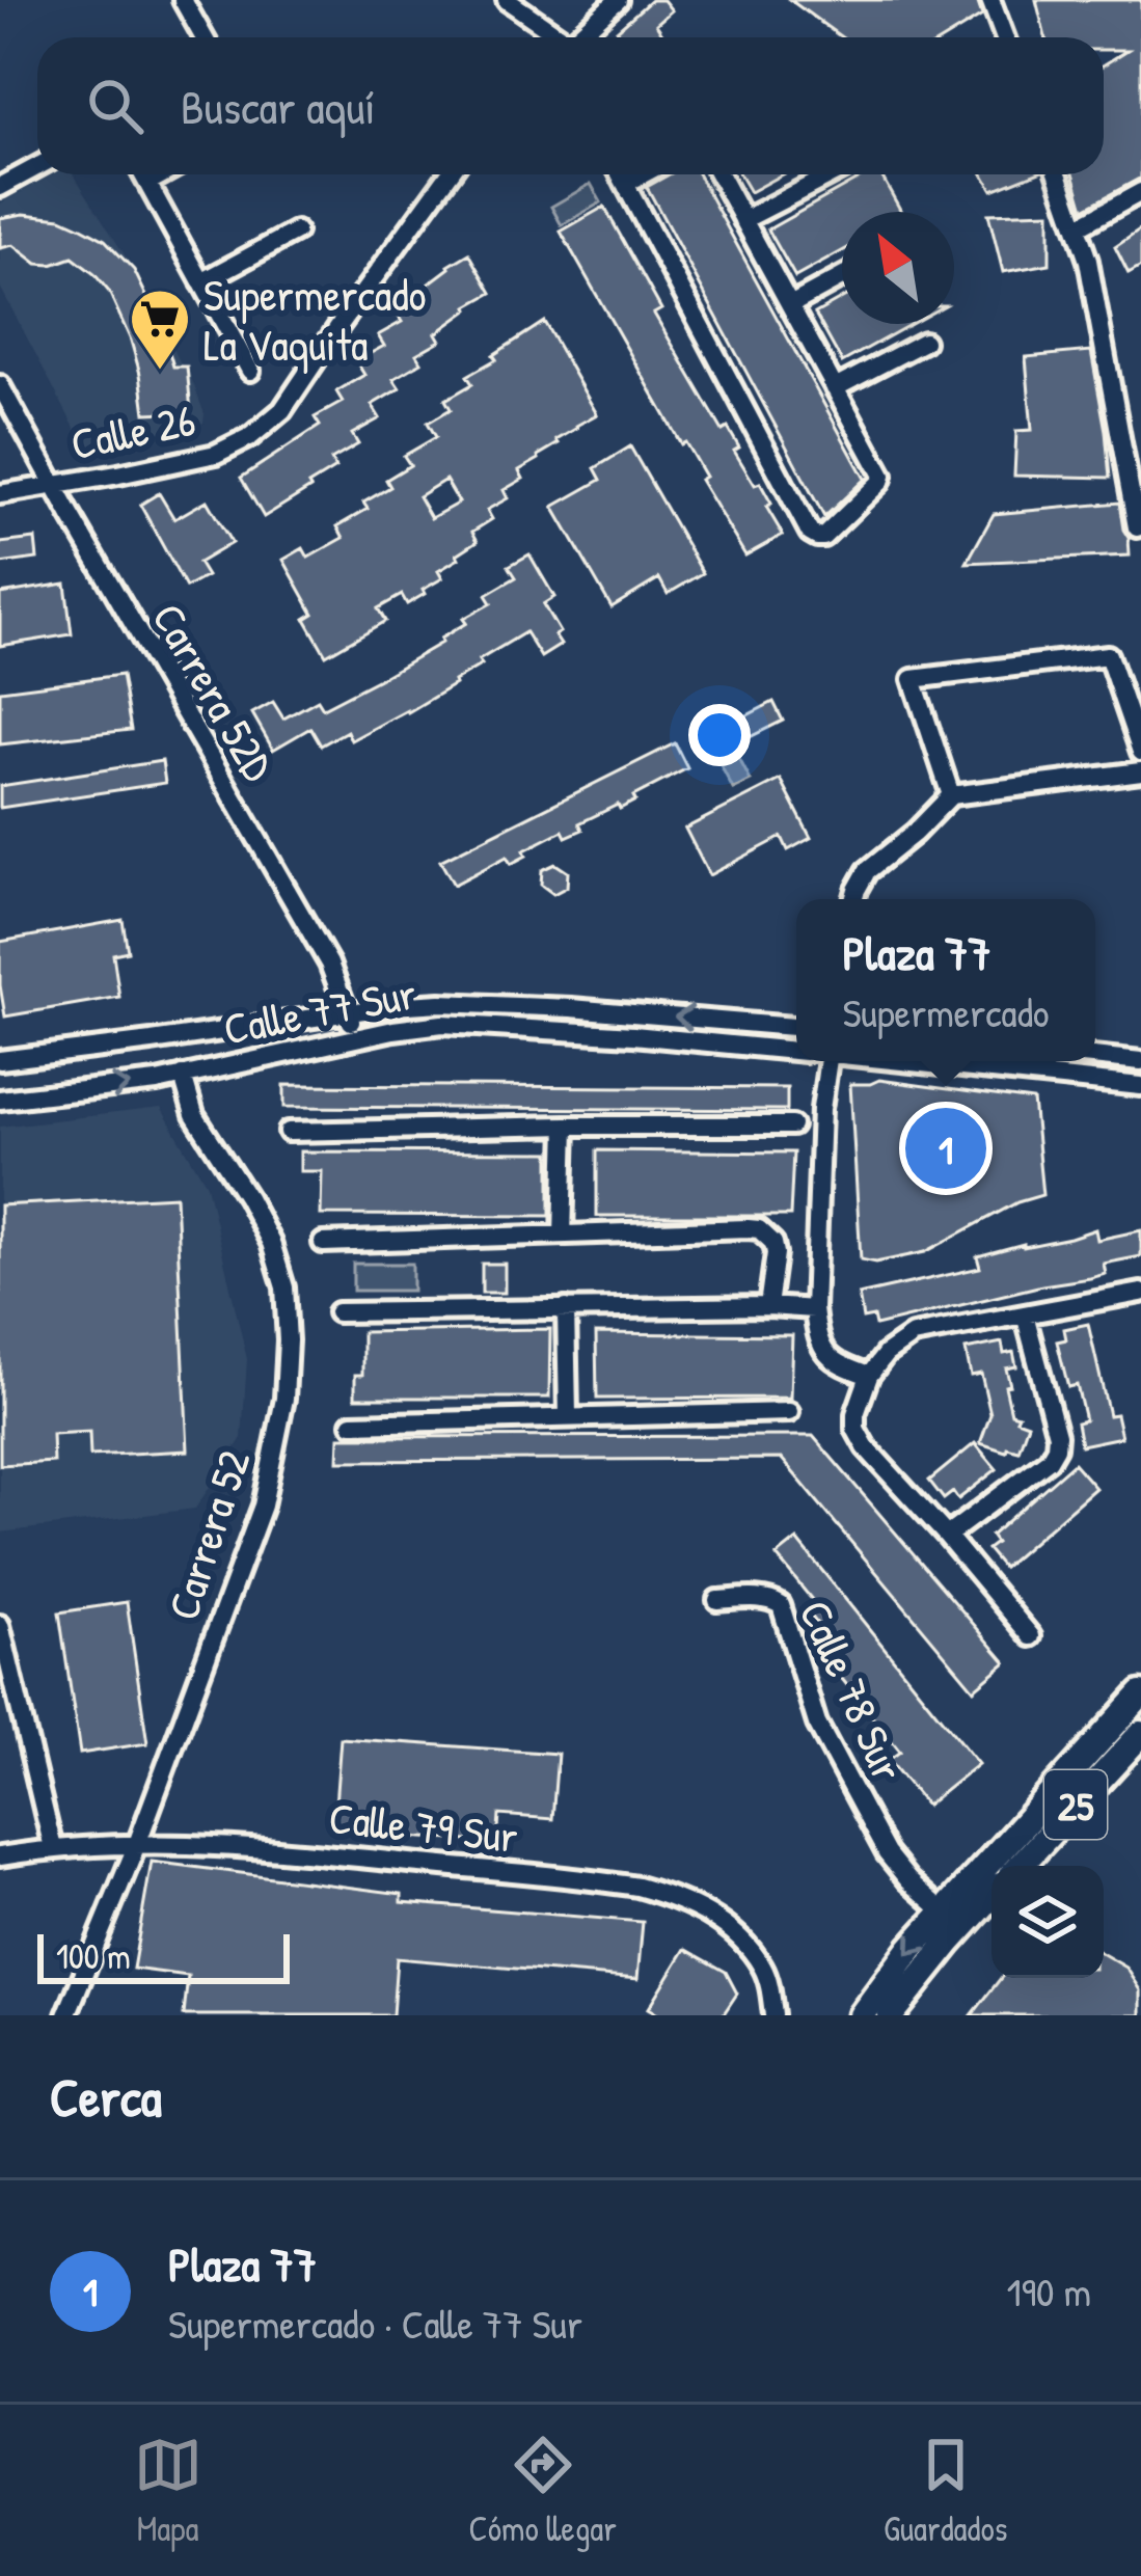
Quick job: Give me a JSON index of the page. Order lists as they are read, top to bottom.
{
  "streets": {
    "highway": ["25"],
    "street": [
      "Calle 26",
      "Carrera 52D",
      "Calle 77 Sur",
      "Carrera 52",
      "Calle 78 Sur",
      "Calle 79 Sur"
    ]
  },
  "crossings": [
    ["Calle 26", "Carrera 52D"],
    ["Carrera 52D", "Calle 77 Sur"],
    ["Calle 77 Sur", "Carrera 52"],
    ["Carrera 52", "Calle 79 Sur"],
    ["Calle 78 Sur", "25"]
  ],
  "places": {
    "supermarket": ["Supermercado La Vaquita"]
  },
  "scale_bar": "100 m",
  "north": "top left",
  "page": {
    "search": "Buscar aquí",
    "popup": ["Plaza 77", "Supermercado"],
    "pins": "1",
    "scale": "100 m",
    "heading": "Cerca",
    "list": [
      {
        "mark": "1",
        "name": "Plaza 77",
        "note": "Supermercado · Calle 77 Sur",
        "value": "190 m"
      }
    ],
    "nav": ["Mapa", "Cómo llegar", "Guardados"]
  }
}
